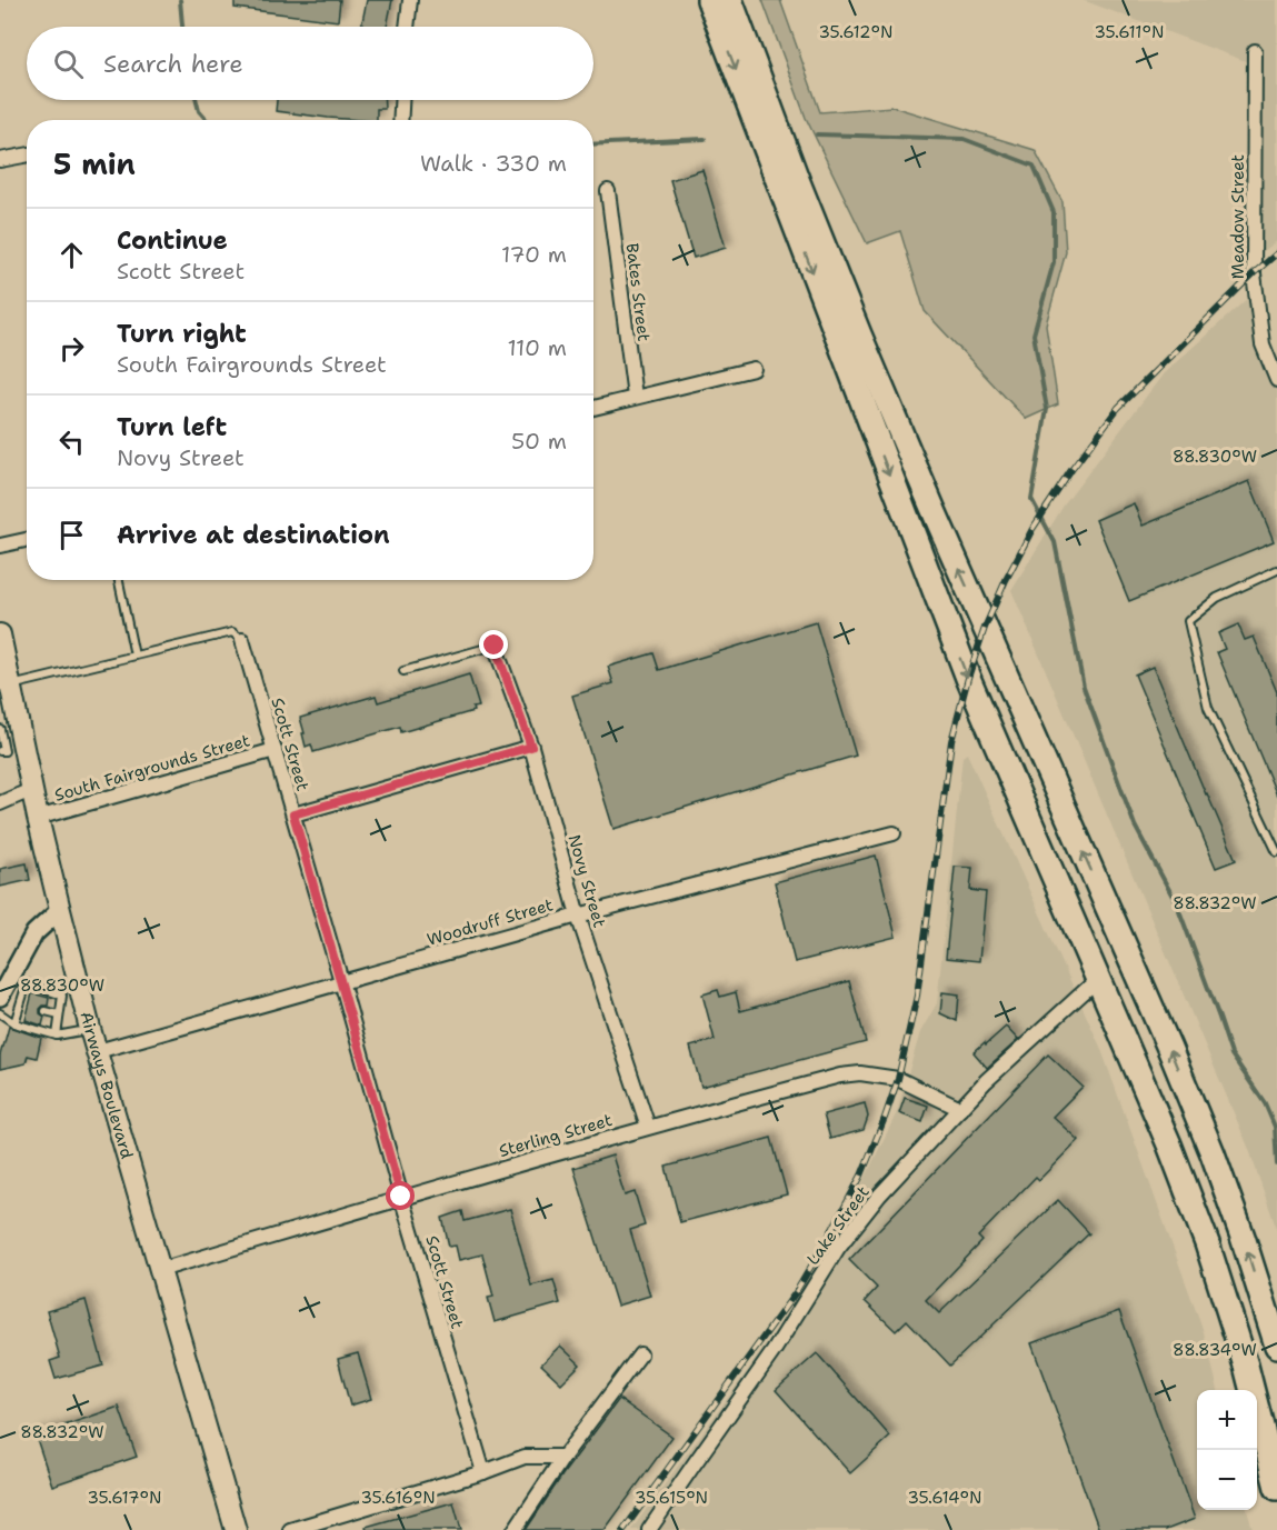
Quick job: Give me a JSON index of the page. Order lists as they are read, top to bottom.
{
  "streets": {
    "main road": ["Airways Boulevard"],
    "street": [
      "Meadow Street",
      "Bates Street",
      "Scott Street",
      "South Fairgrounds Street",
      "Novy Street",
      "Woodruff Street",
      "Sterling Street",
      "Lake Street"
    ]
  },
  "crossings": [
    ["Scott Street", "South Fairgrounds Street"],
    ["Scott Street", "Woodruff Street"],
    ["Scott Street", "Sterling Street"],
    ["South Fairgrounds Street", "Airways Boulevard"],
    ["Novy Street", "Woodruff Street"],
    ["Novy Street", "Sterling Street"],
    ["Woodruff Street", "Airways Boulevard"],
    ["Airways Boulevard", "Sterling Street"],
    ["Sterling Street", "Lake Street"]
  ],
  "page": {
    "search": "Search here",
    "heading": ["5 min", "Walk · 330 m"],
    "list": [
      ["Continue", "Scott Street", "170 m"],
      ["Turn right", "South Fairgrounds Street", "110 m"],
      ["Turn left", "Novy Street", "50 m"],
      "Arrive at destination"
    ],
    "map_buttons": ["+", "−"]
  },
  "coordinates": [
    "35.612°N",
    "35.611°N",
    "88.830°W",
    "88.832°W",
    "88.834°W",
    "35.617°N",
    "35.616°N",
    "35.615°N",
    "35.614°N"
  ]
}
